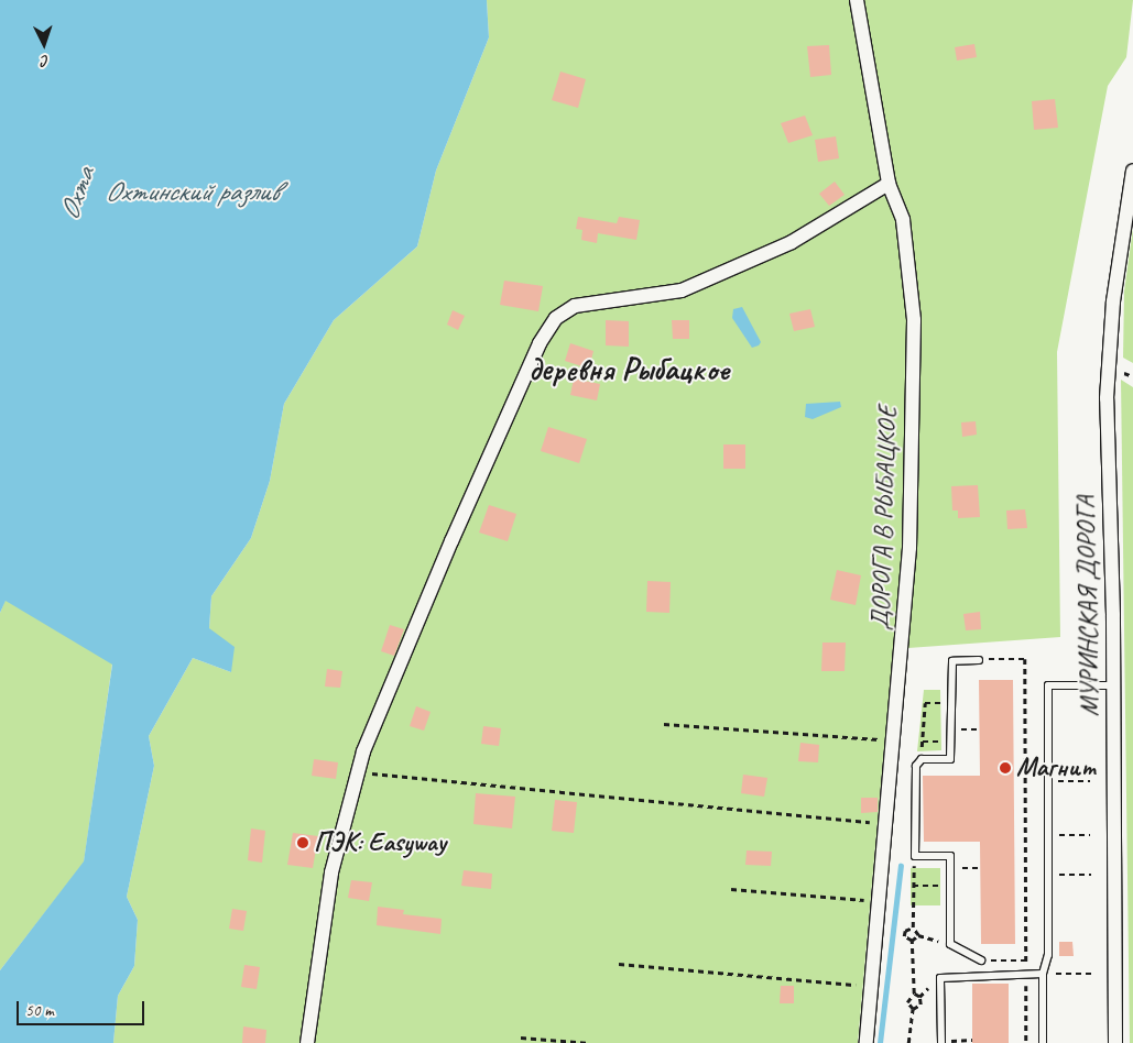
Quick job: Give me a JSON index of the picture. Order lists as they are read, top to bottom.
{
  "streets": {
    "street": ["ДОРОГА В РЫБАЦКОЕ", "МУРИНСКАЯ ДОРОГА"]
  },
  "districts": ["деревня Рыбацкое"],
  "water": ["Охтинский разлив", "Охта"],
  "places": ["Магнит", "ПЭК: Easyway"],
  "scale_bar": "50 m",
  "north": "bottom"
}
